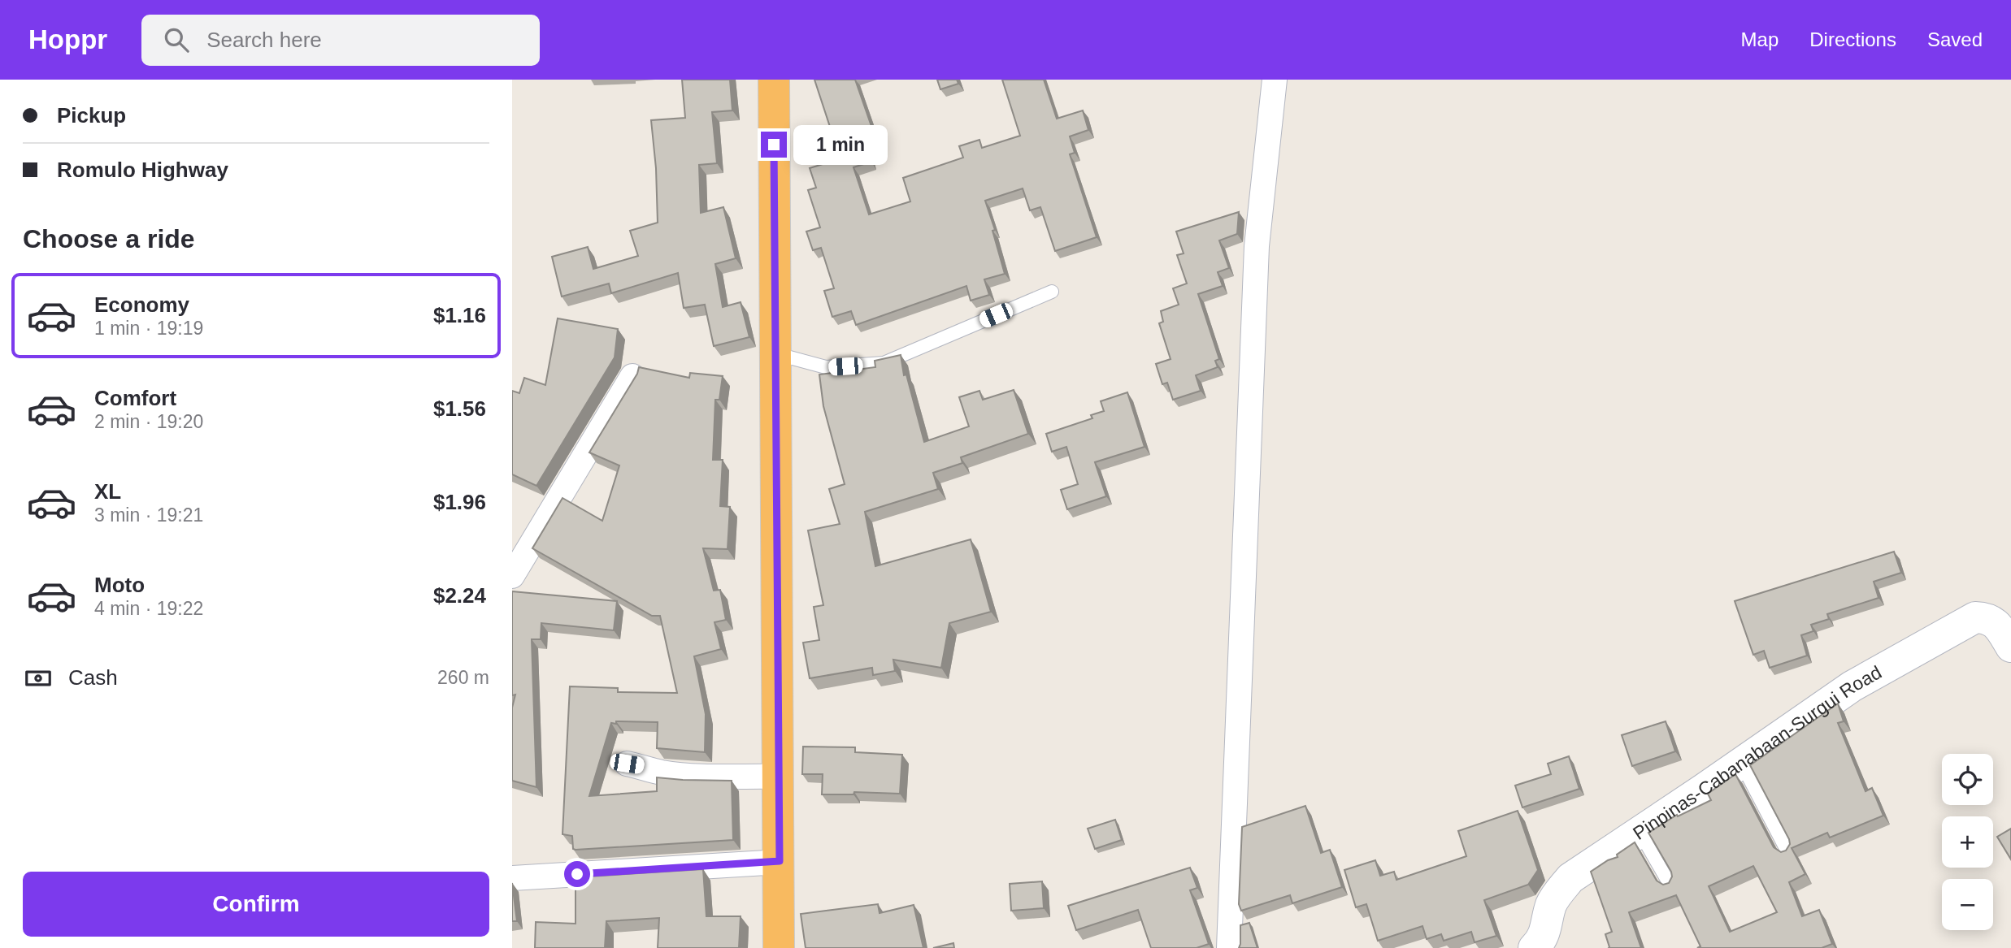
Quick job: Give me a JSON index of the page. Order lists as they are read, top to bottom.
{
  "streets": {
    "street": ["Pinpinas-Cabanabaan-Surgui Road"]
  },
  "page": {
    "header": "Hoppr",
    "search": "Search here",
    "nav": ["Map", "Directions", "Saved"],
    "banner": ["Pickup", "Romulo Highway"],
    "bubble": "1 min",
    "heading": "Choose a ride",
    "list": [
      {
        "name": "Economy",
        "note": "1 min · 19:19",
        "value": "$1.16"
      },
      {
        "name": "Comfort",
        "note": "2 min · 19:20",
        "value": "$1.56"
      },
      {
        "name": "XL",
        "note": "3 min · 19:21",
        "value": "$1.96"
      },
      {
        "name": "Moto",
        "note": "4 min · 19:22",
        "value": "$2.24"
      }
    ],
    "pay": ["Cash", "260 m"],
    "map_buttons": ["+", "−"],
    "buttons": "Confirm"
  }
}
